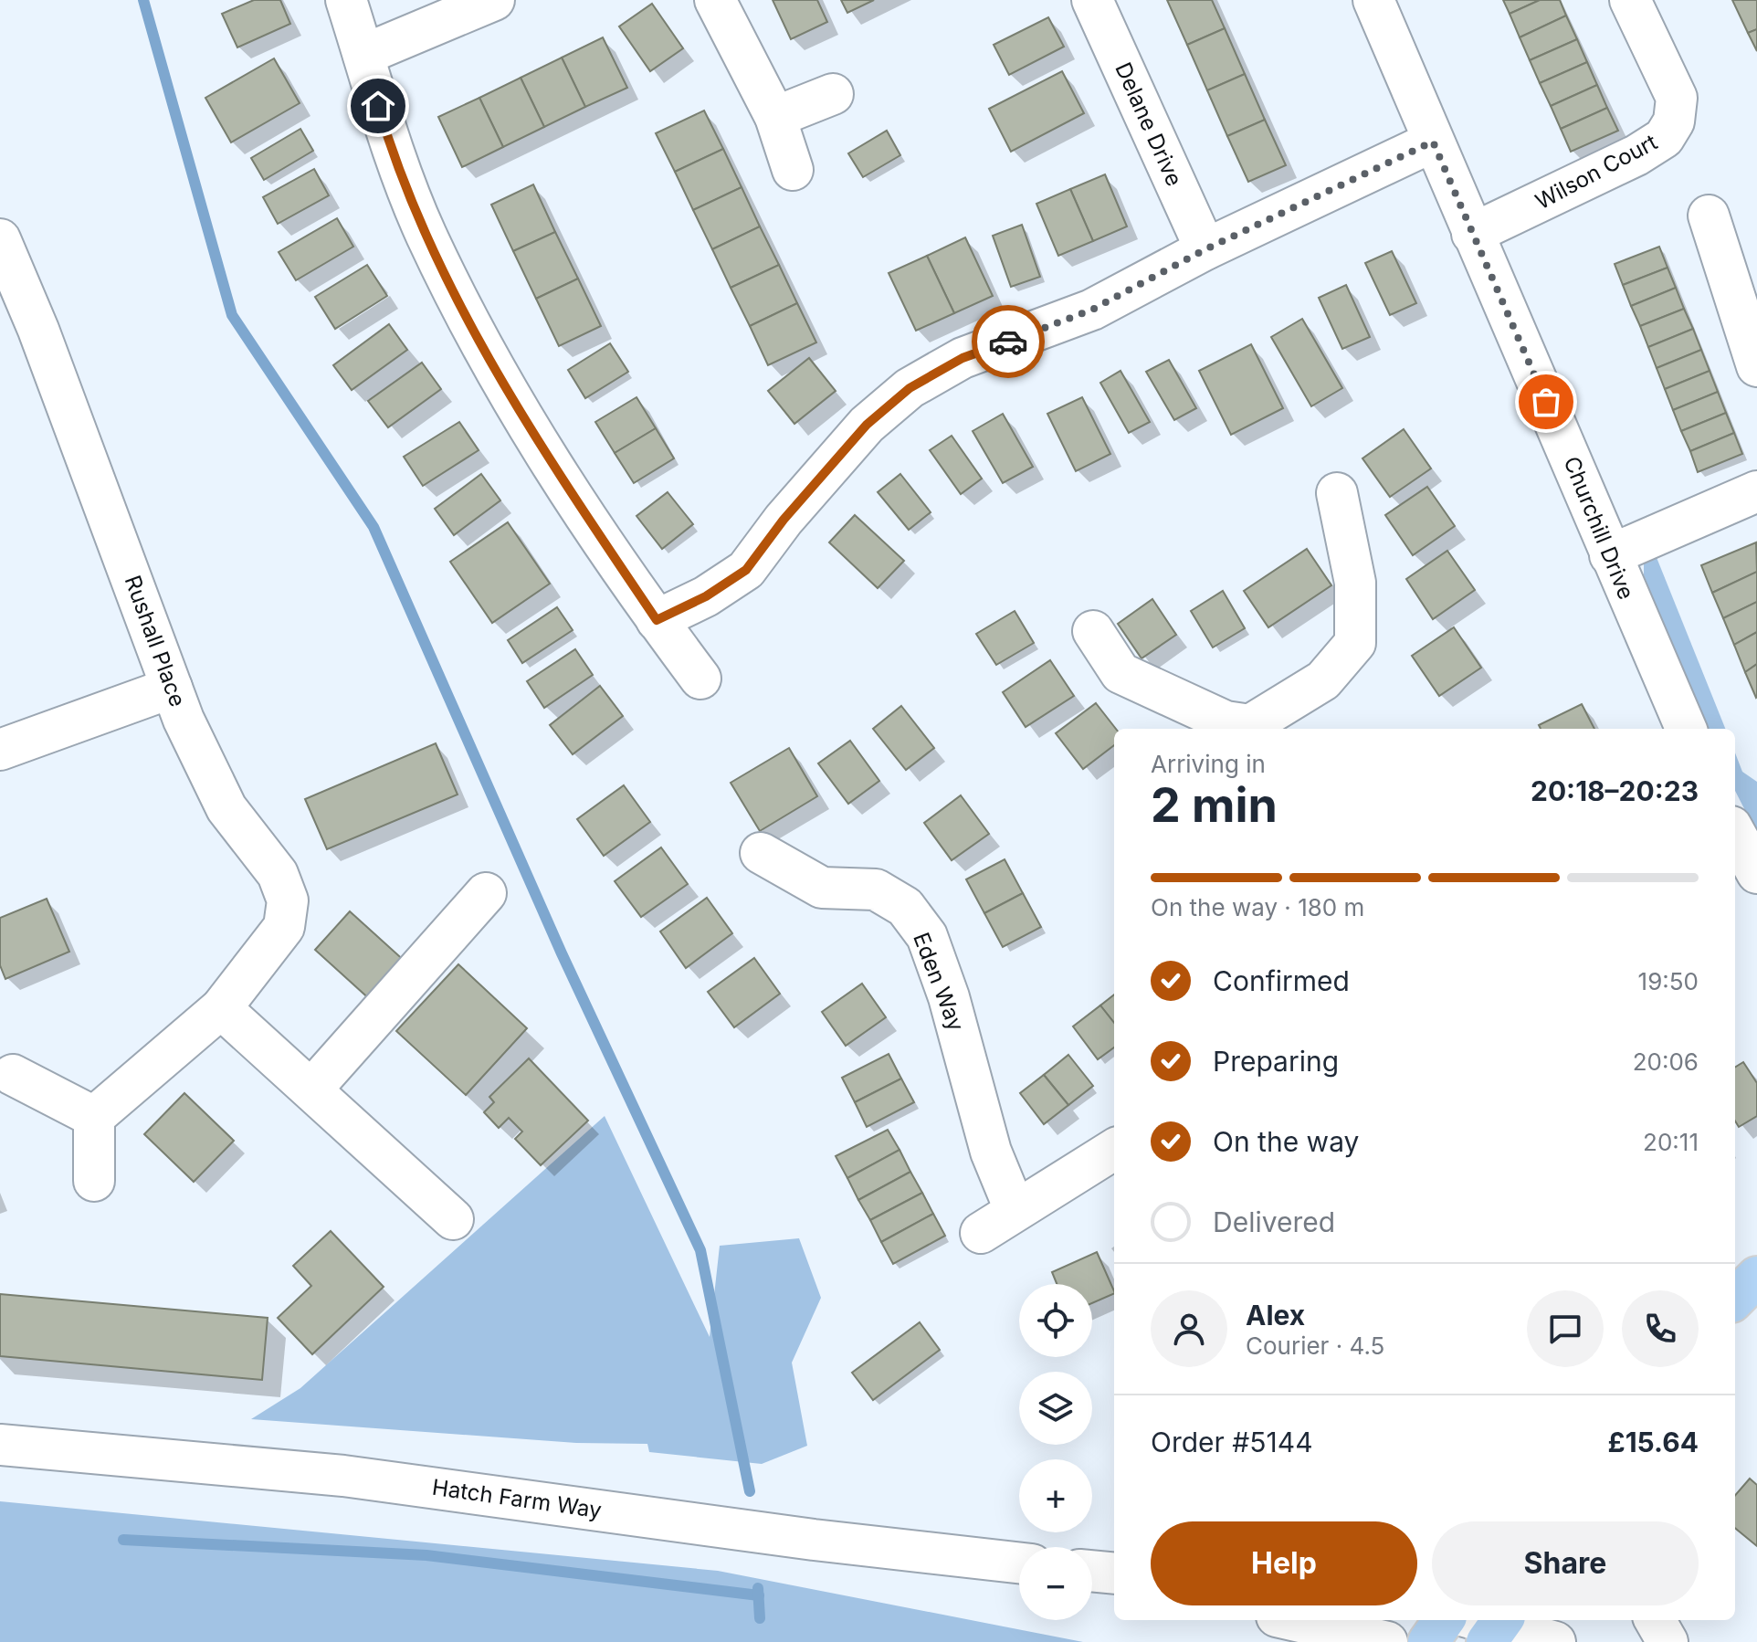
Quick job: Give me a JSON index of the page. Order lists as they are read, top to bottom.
{
  "streets": {
    "street": [
      "Delane Drive",
      "Wilson Court",
      "Churchill Drive",
      "Rushall Place",
      "Eden Way",
      "Hatch Farm Way"
    ]
  },
  "crossings": [
    ["Wilson Court", "Churchill Drive"]
  ],
  "page": {
    "heading": ["2 min", "Arriving in", "20:18–20:23"],
    "panel": [
      "Alex",
      "Courier · 4.5",
      "Order #5144",
      "£15.64"
    ],
    "bar": "On the way · 180 m",
    "list": [
      ["Confirmed", "19:50"],
      ["Preparing", "20:06"],
      ["On the way", "20:11"],
      "Delivered"
    ],
    "map_buttons": ["+", "−"],
    "buttons": ["Help", "Share"]
  }
}
